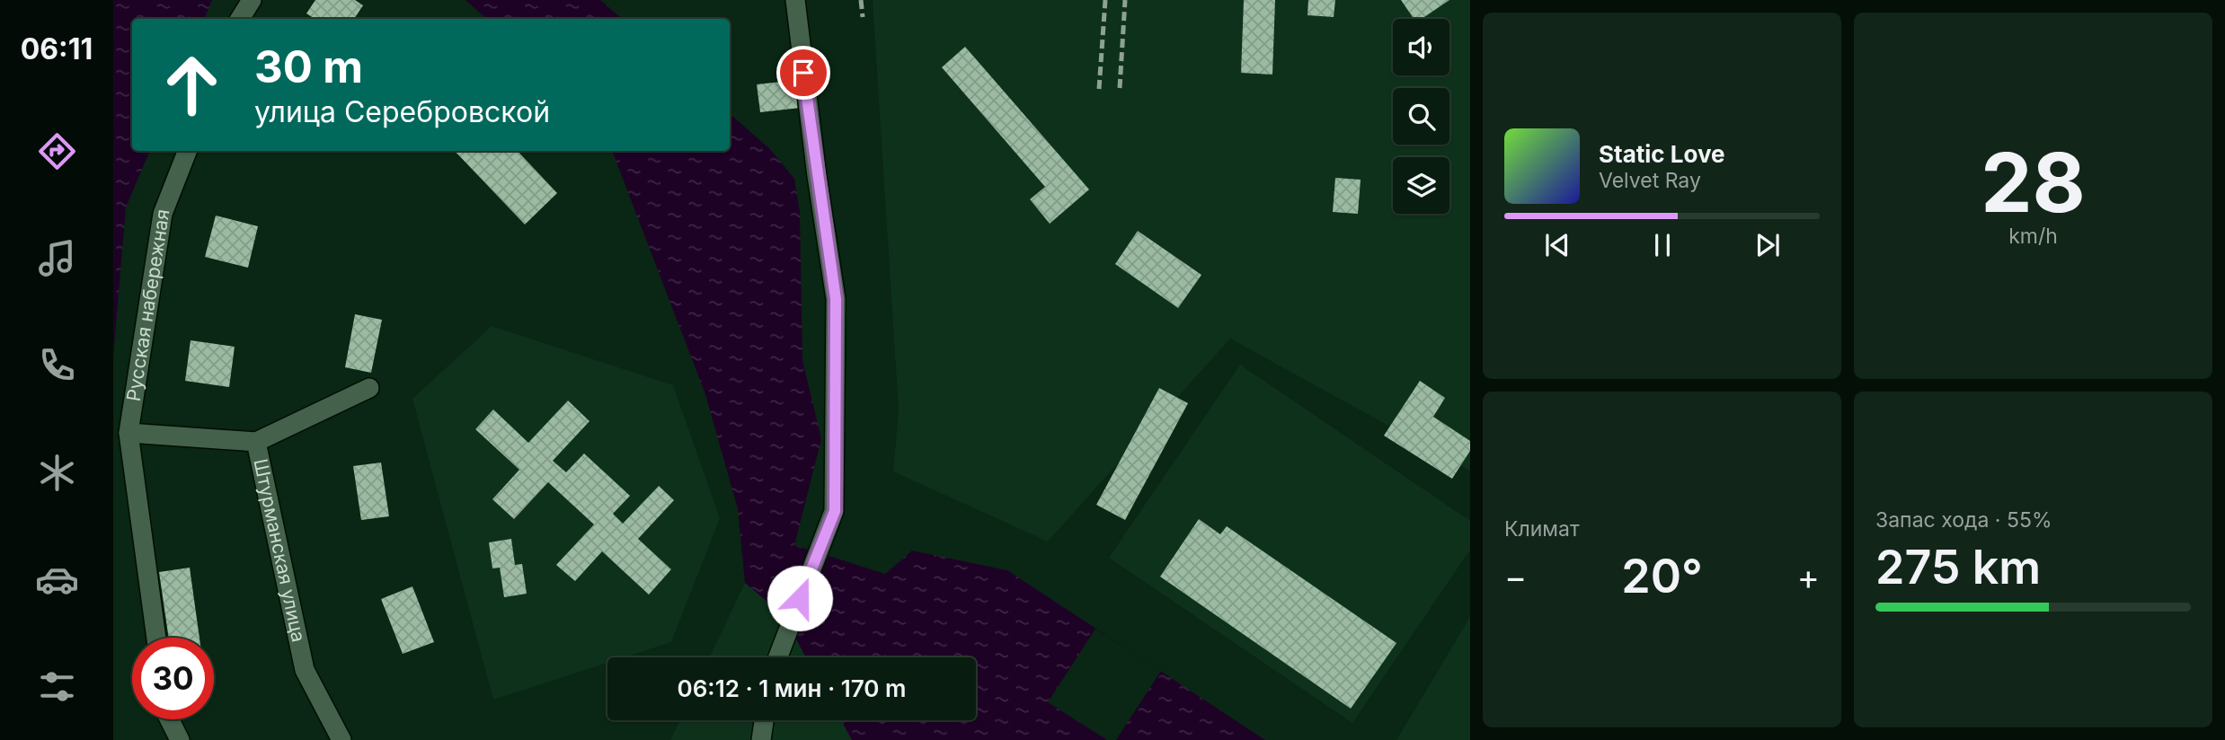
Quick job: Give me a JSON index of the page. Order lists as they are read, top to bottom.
{
  "streets": {
    "street": ["Русская набережная", "Штурманская улица"]
  },
  "crossings": [
    ["Русская набережная", "Штурманская улица"]
  ],
  "page": {
    "tabs": "06:11",
    "tile": [
      ["28", "km/h"],
      "Климат",
      ["Запас хода · 55%", "275 km"]
    ],
    "turn": ["30 m", "улица Серебровской"],
    "song": ["Static Love", "Velvet Ray"],
    "heat": ["−", "20°", "+"],
    "limit": "30",
    "trip": "06:12 · 1 мин · 170 m"
  }
}
